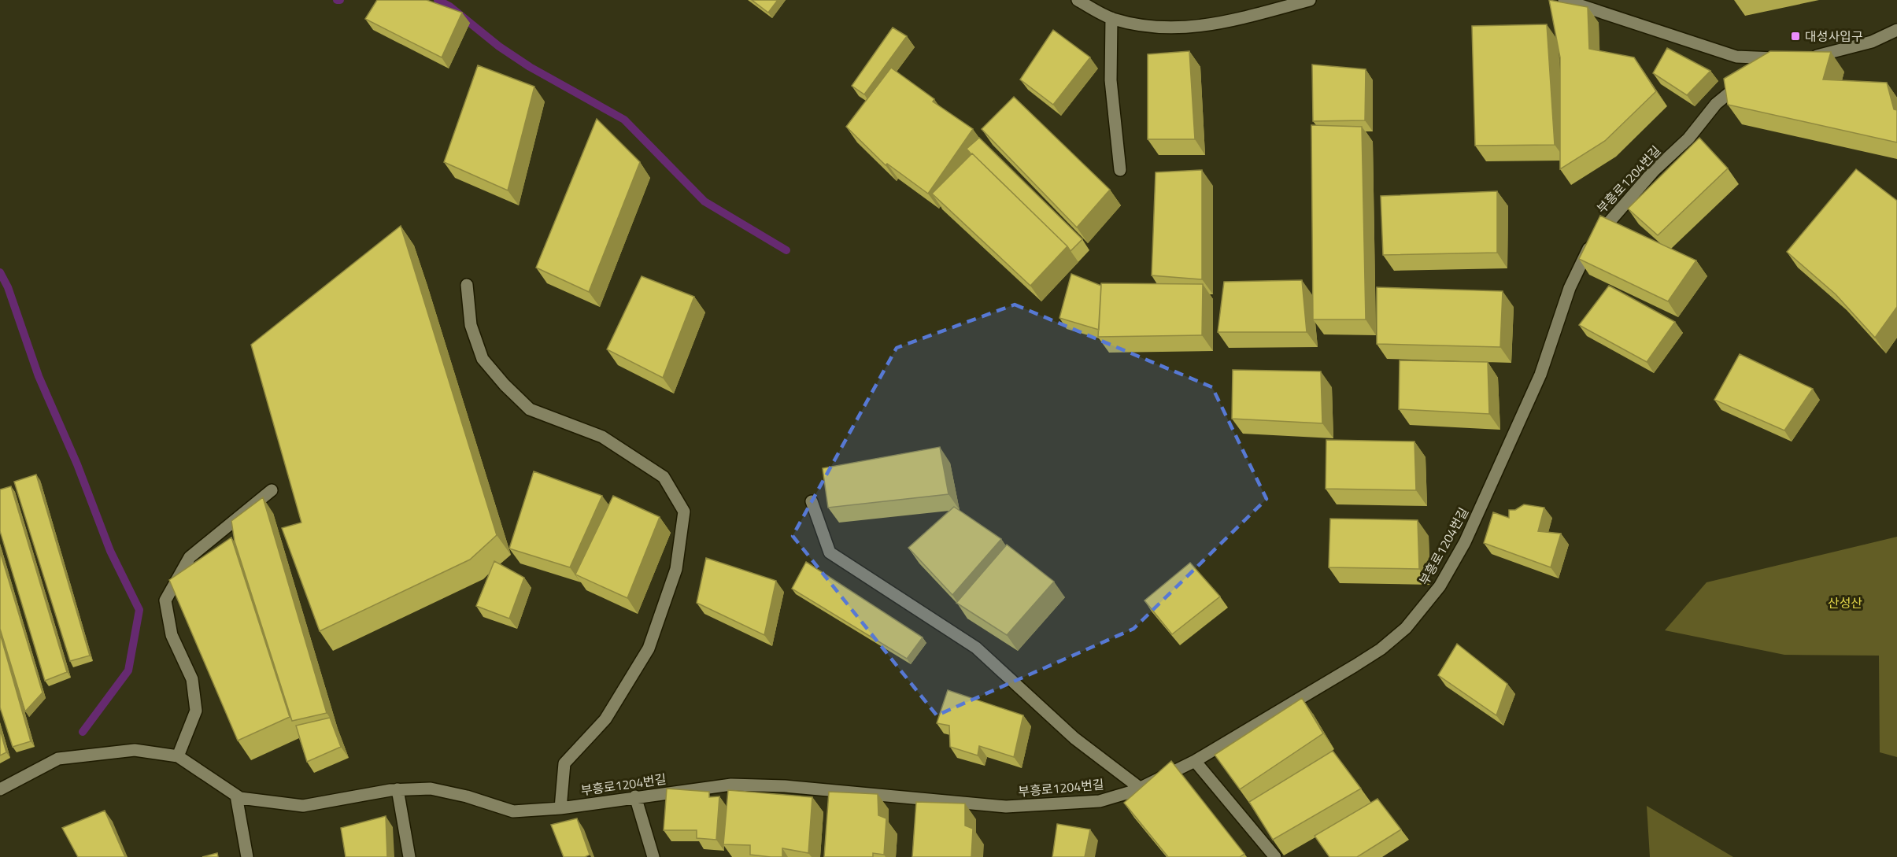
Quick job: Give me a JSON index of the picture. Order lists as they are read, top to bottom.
{
  "streets": {
    "street": ["부흥로1204번길"]
  },
  "parks": ["산성산"],
  "places": {
    "transit": ["대성사입구"]
  }
}
